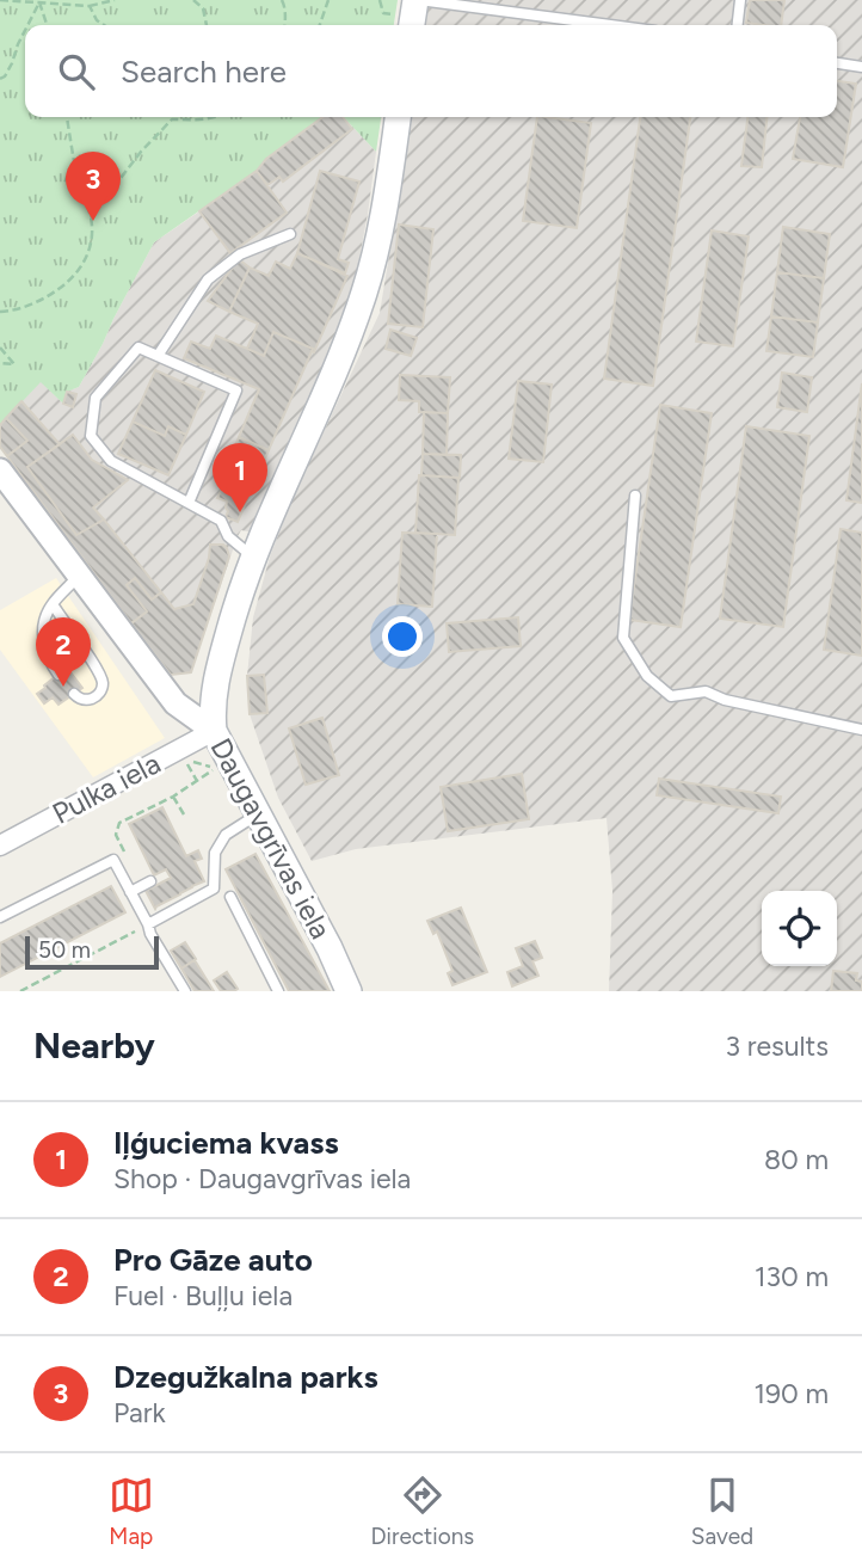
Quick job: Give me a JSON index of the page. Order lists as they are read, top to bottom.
{
  "streets": {
    "main road": ["Daugavgrīvas iela"],
    "street": ["Pulka iela"]
  },
  "crossings": [
    ["Pulka iela", "Daugavgrīvas iela"]
  ],
  "scale_bar": "50 m",
  "page": {
    "search": "Search here",
    "pins": ["3", "1", "2"],
    "scale": "50 m",
    "heading": ["Nearby", "3 results"],
    "list": [
      {
        "mark": "1",
        "name": "Iļģuciema kvass",
        "note": "Shop · Daugavgrīvas iela",
        "value": "80 m"
      },
      {
        "mark": "2",
        "name": "Pro Gāze auto",
        "note": "Fuel · Buļļu iela",
        "value": "130 m"
      },
      {
        "mark": "3",
        "name": "Dzegužkalna parks",
        "note": "Park",
        "value": "190 m"
      }
    ],
    "nav": ["Map", "Directions", "Saved"]
  }
}
